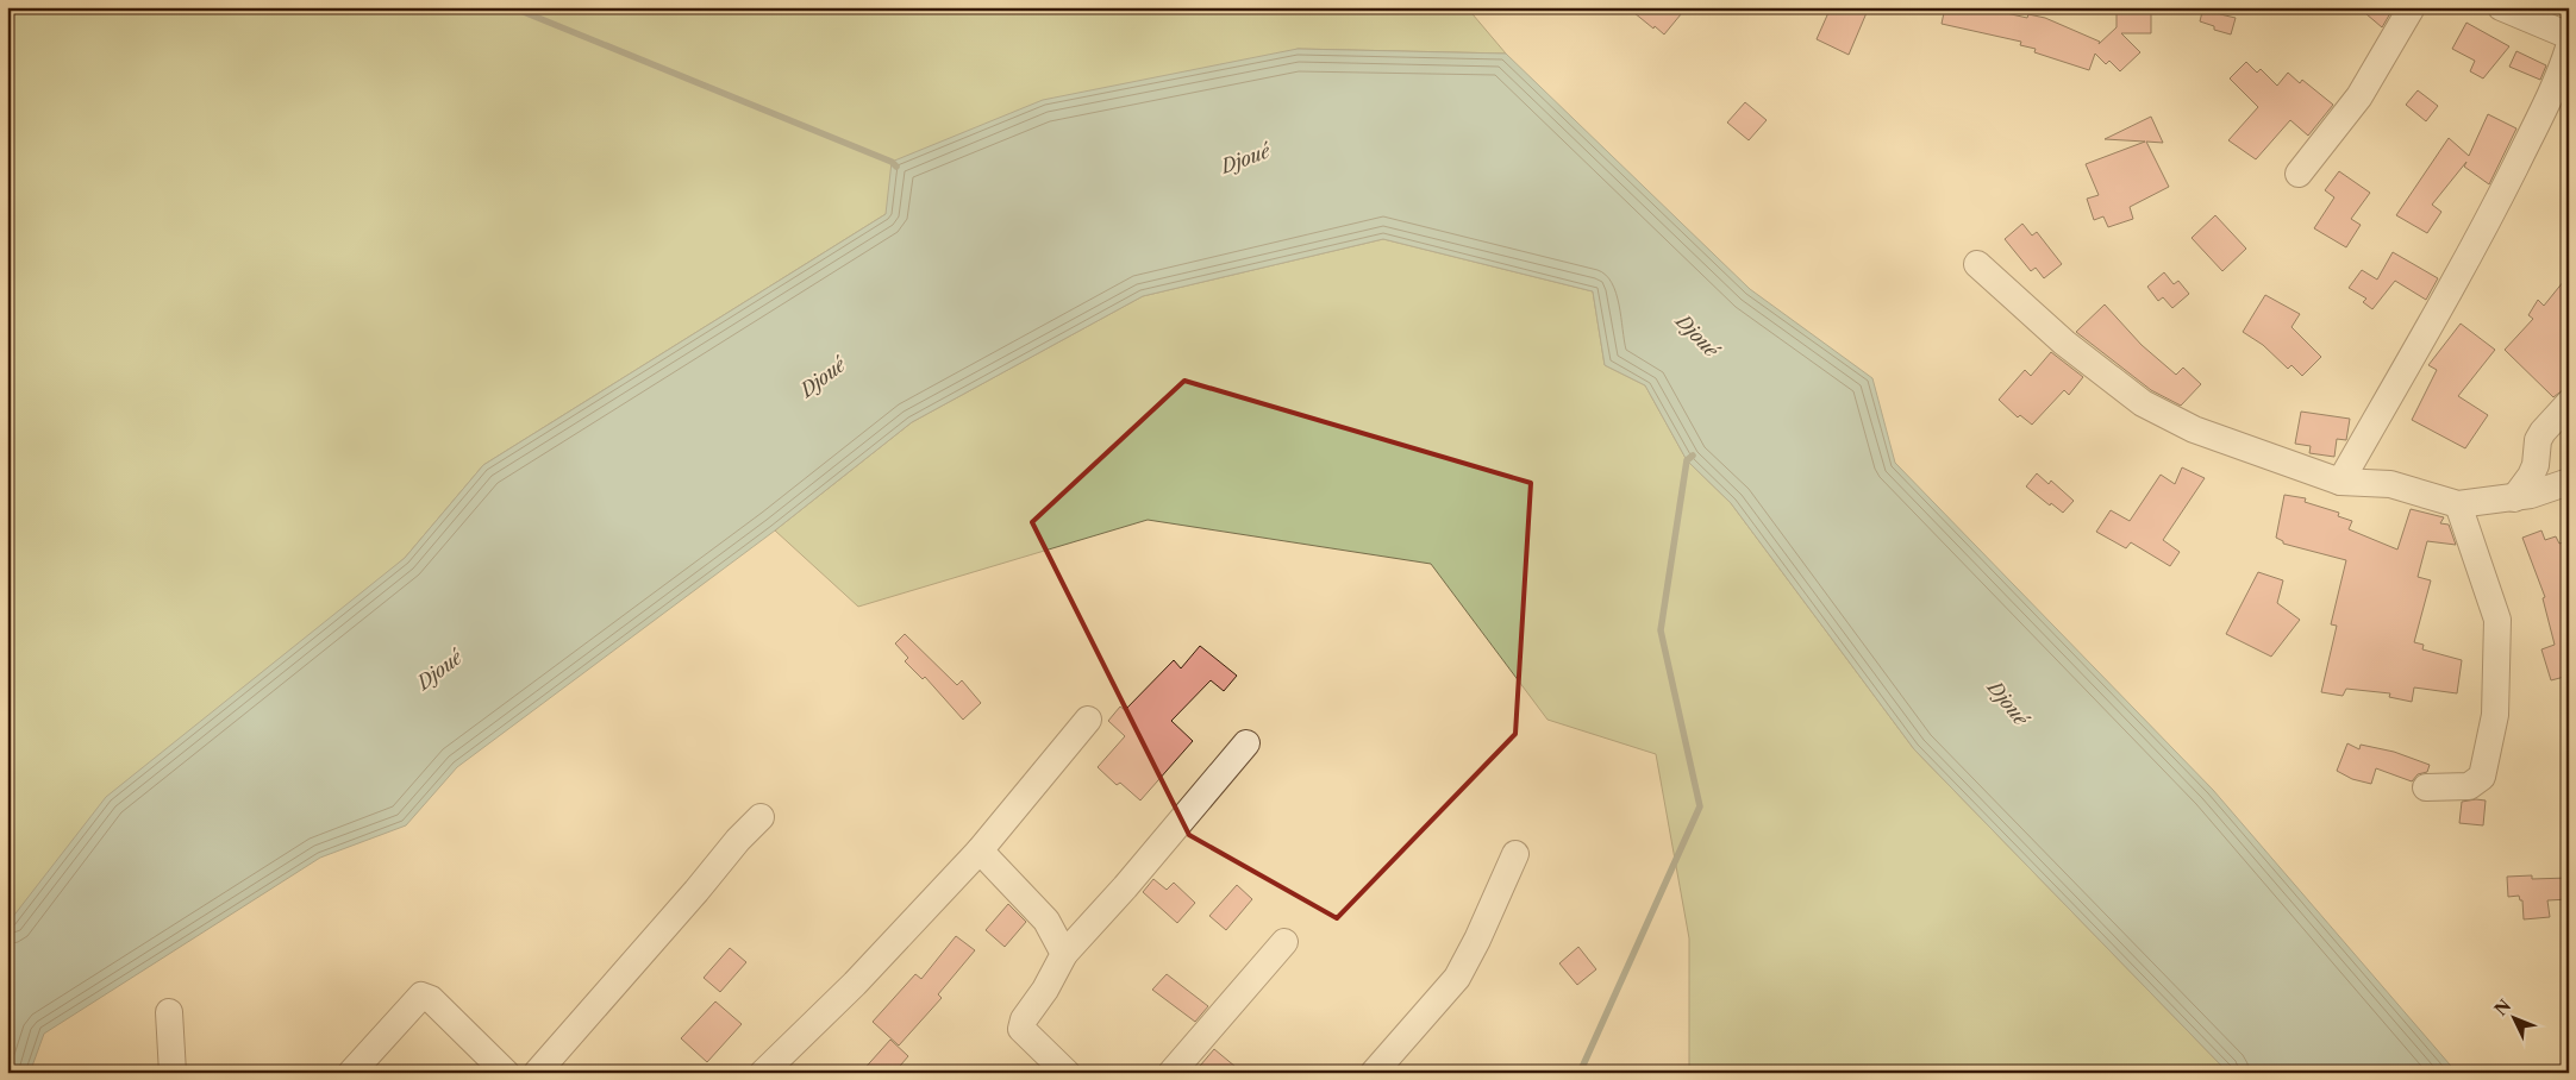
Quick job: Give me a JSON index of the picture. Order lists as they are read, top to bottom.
{
  "water": ["Djoué"],
  "north": "top left"
}
